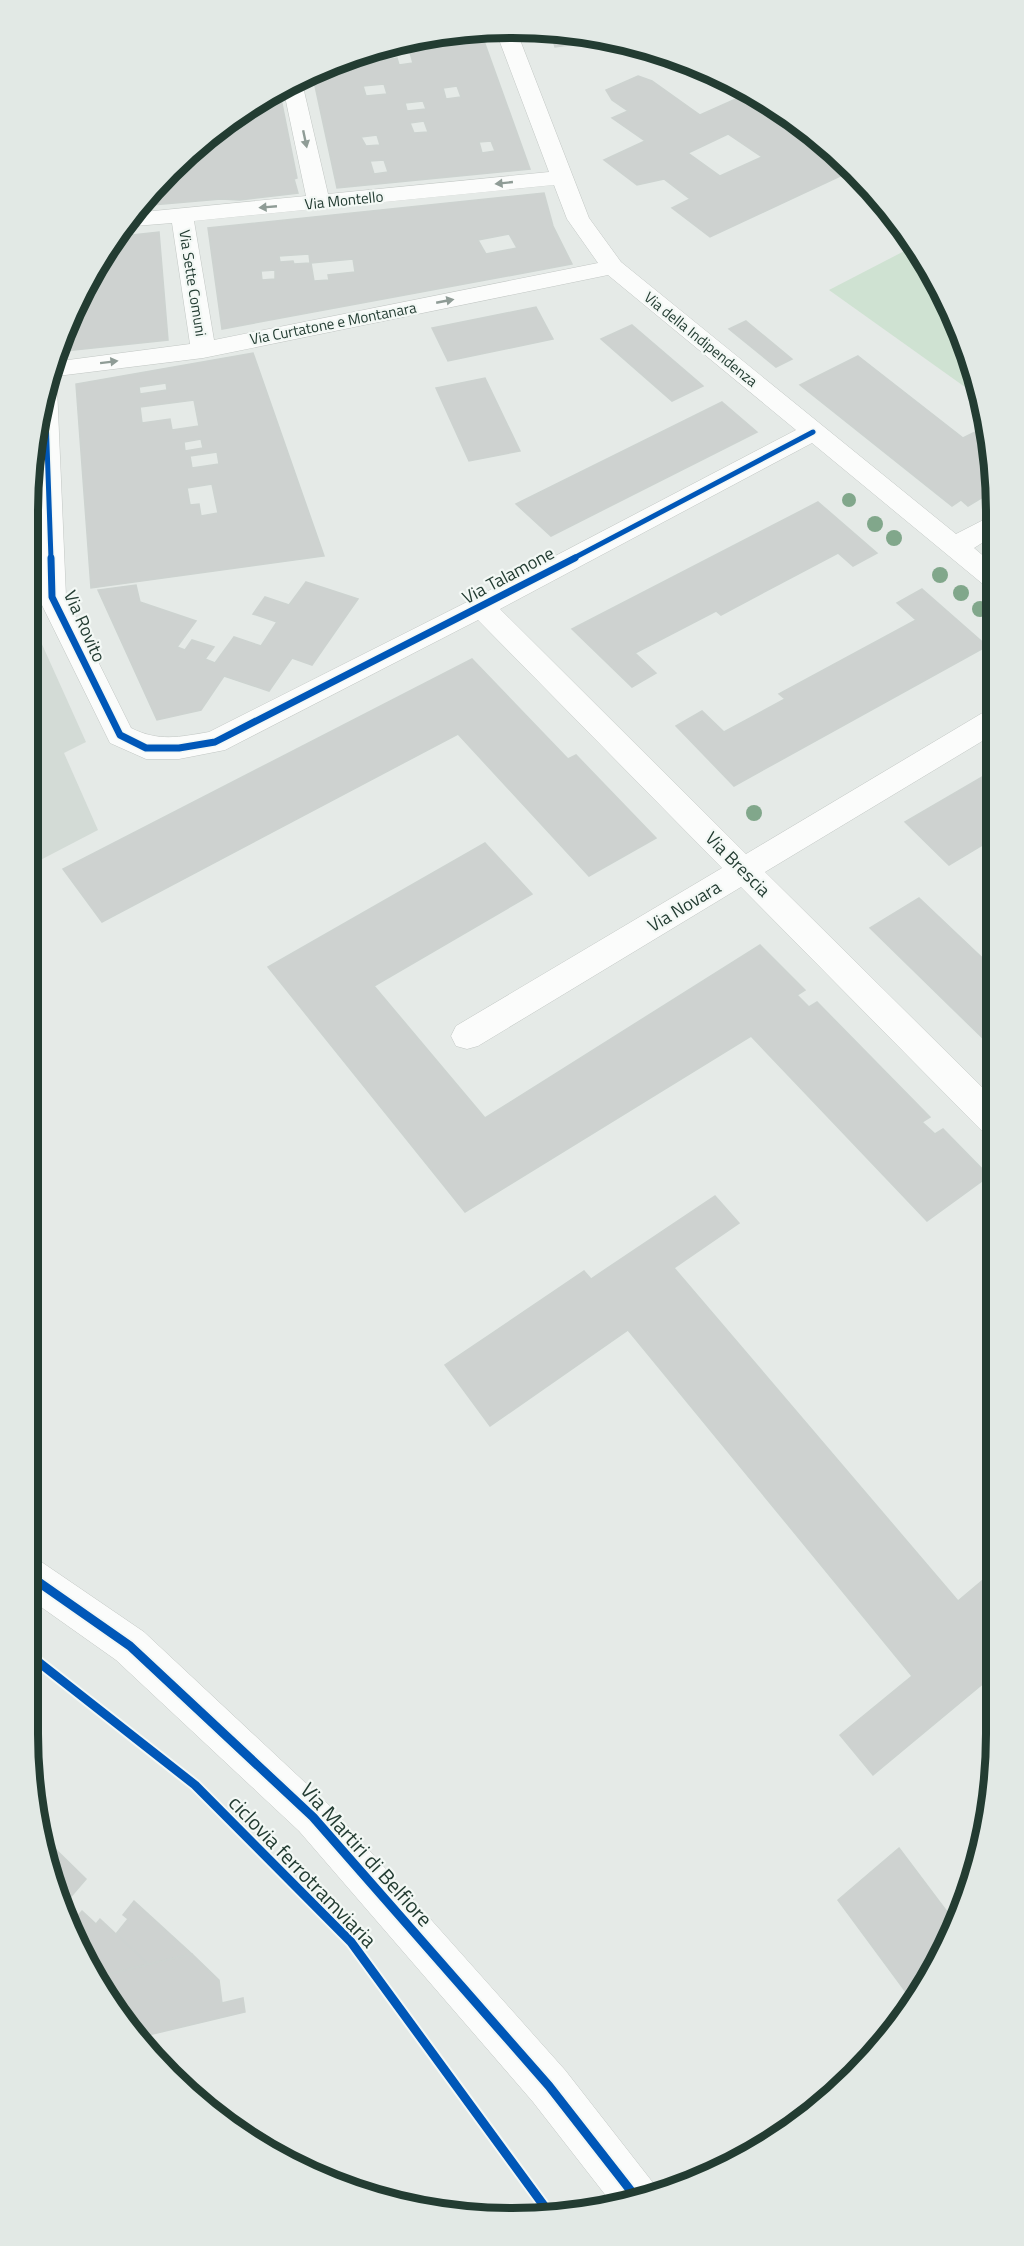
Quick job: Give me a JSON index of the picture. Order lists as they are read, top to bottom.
{
  "streets": {
    "street": [
      "Via Montello",
      "Via Sette Comuni",
      "Via Curtatone e Montanara",
      "Via della Indipendenza",
      "Via Talamone",
      "Via Rovito",
      "Via Brescia",
      "Via Novara",
      "Via Martiri di Belfiore"
    ],
    "cycle path": ["ciclovia ferrotramviaria"]
  },
  "crossings": [
    ["Via Montello", "Via Sette Comuni"],
    ["Via Montello", "Via della Indipendenza"],
    ["Via Sette Comuni", "Via Curtatone e Montanara"],
    ["Via Curtatone e Montanara", "Via della Indipendenza"],
    ["Via della Indipendenza", "Via Talamone"],
    ["Via Talamone", "Via Rovito"],
    ["Via Talamone", "Via Brescia"],
    ["Via Brescia", "Via Novara"]
  ],
  "one_way": ["Via Montello", "Via Curtatone e Montanara"]
}
